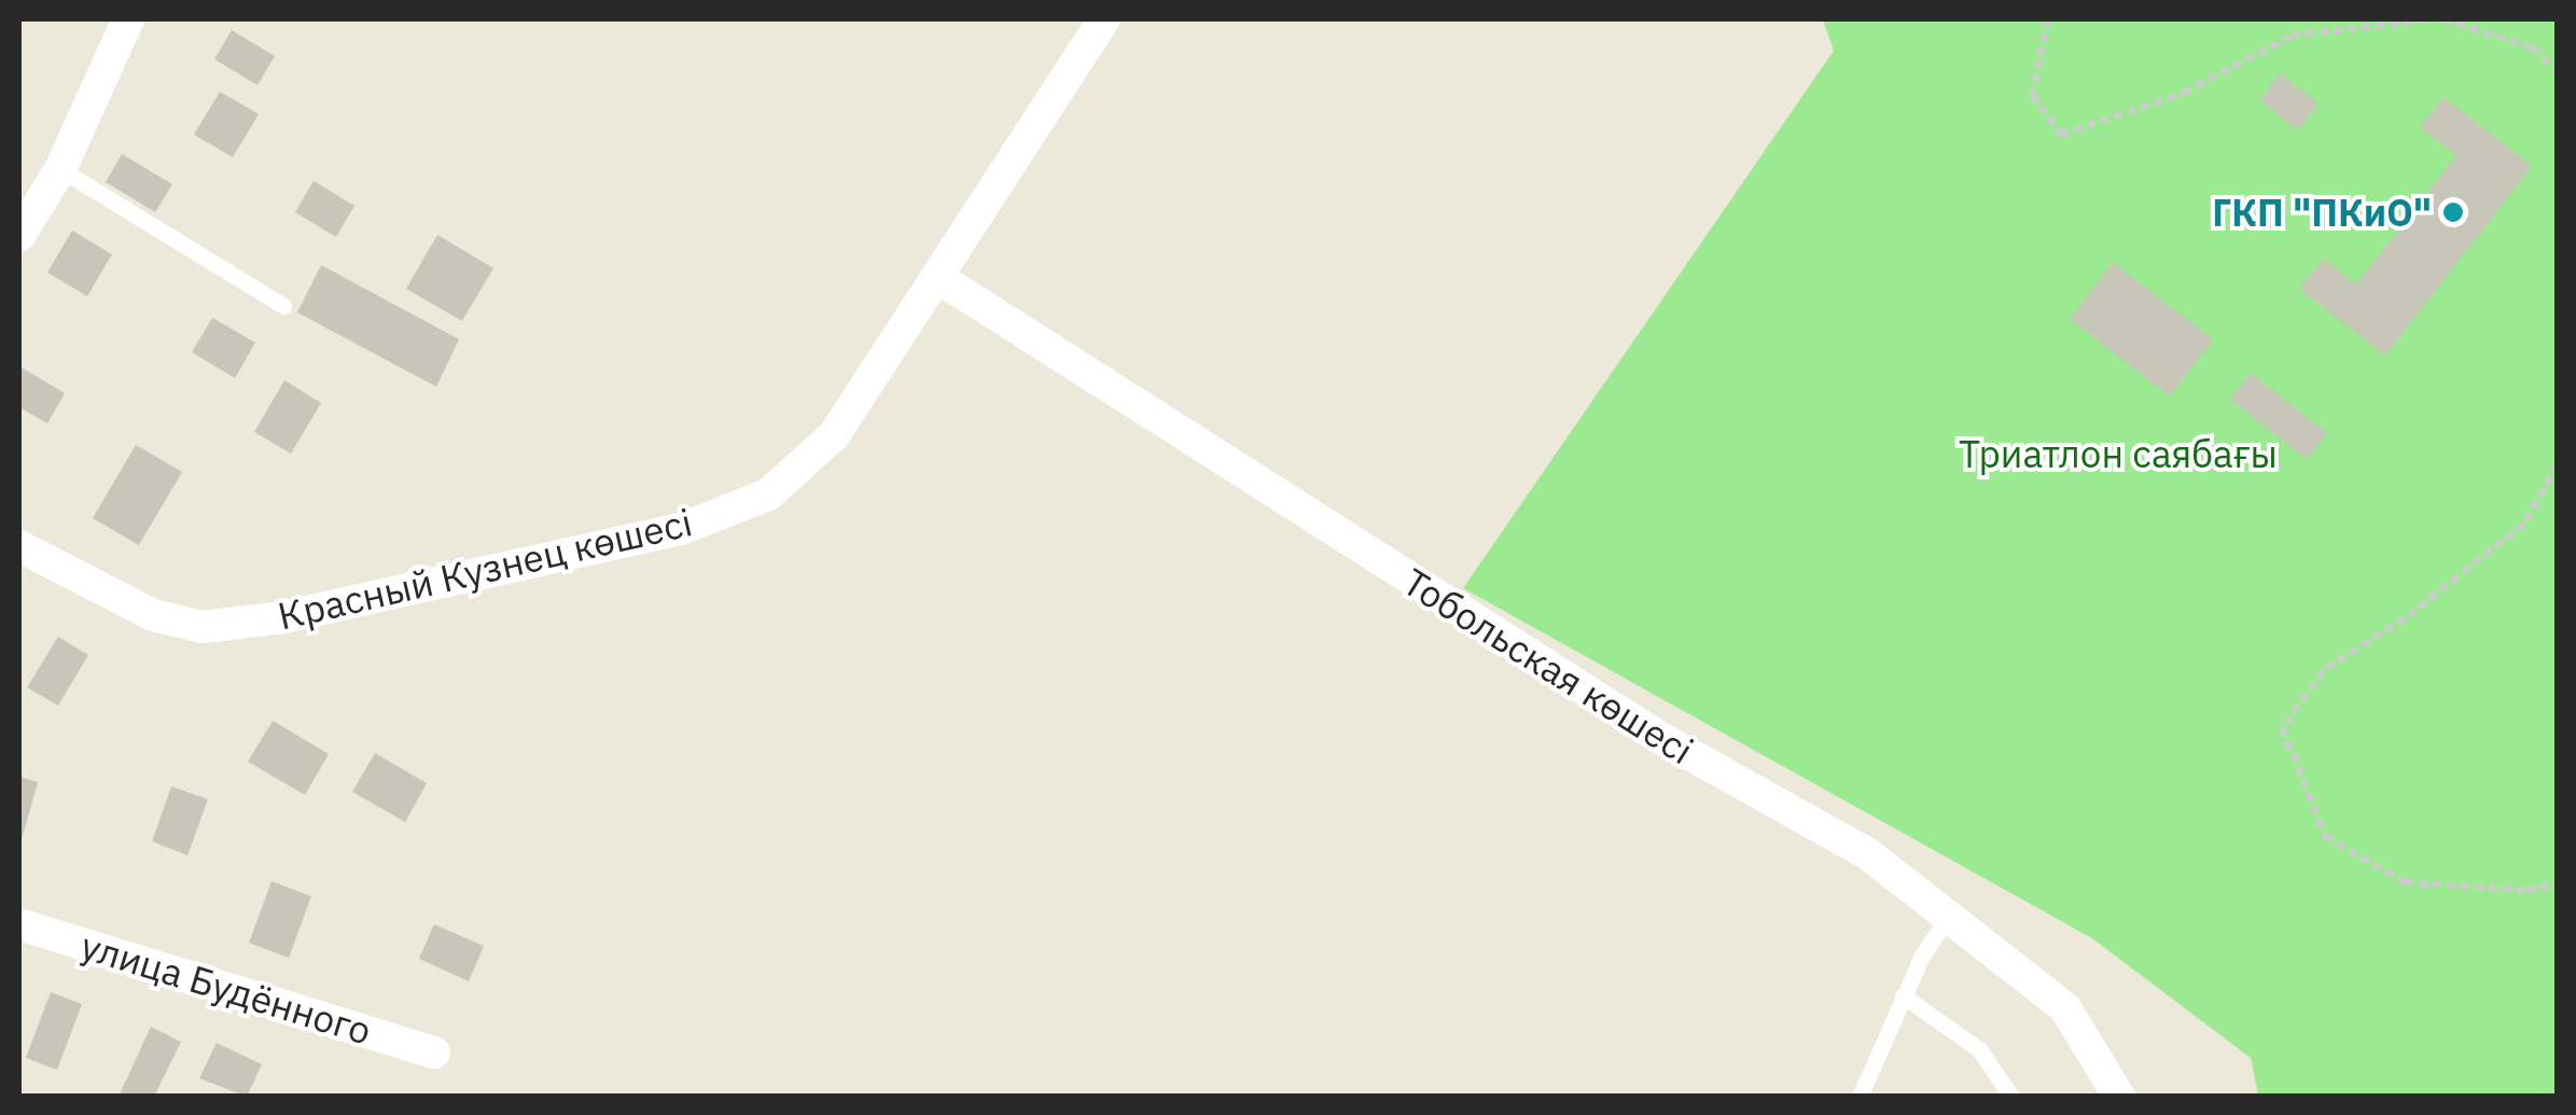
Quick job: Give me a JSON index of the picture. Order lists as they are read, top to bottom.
{
  "streets": {
    "street": ["Красный Кузнец көшесі", "Тобольская көшесі", "улица Будённого"]
  },
  "crossings": [
    ["Красный Кузнец көшесі", "Тобольская көшесі"]
  ],
  "parks": ["Триатлон саябағы"],
  "places": ["ГКП \"ПКиО\""]
}
